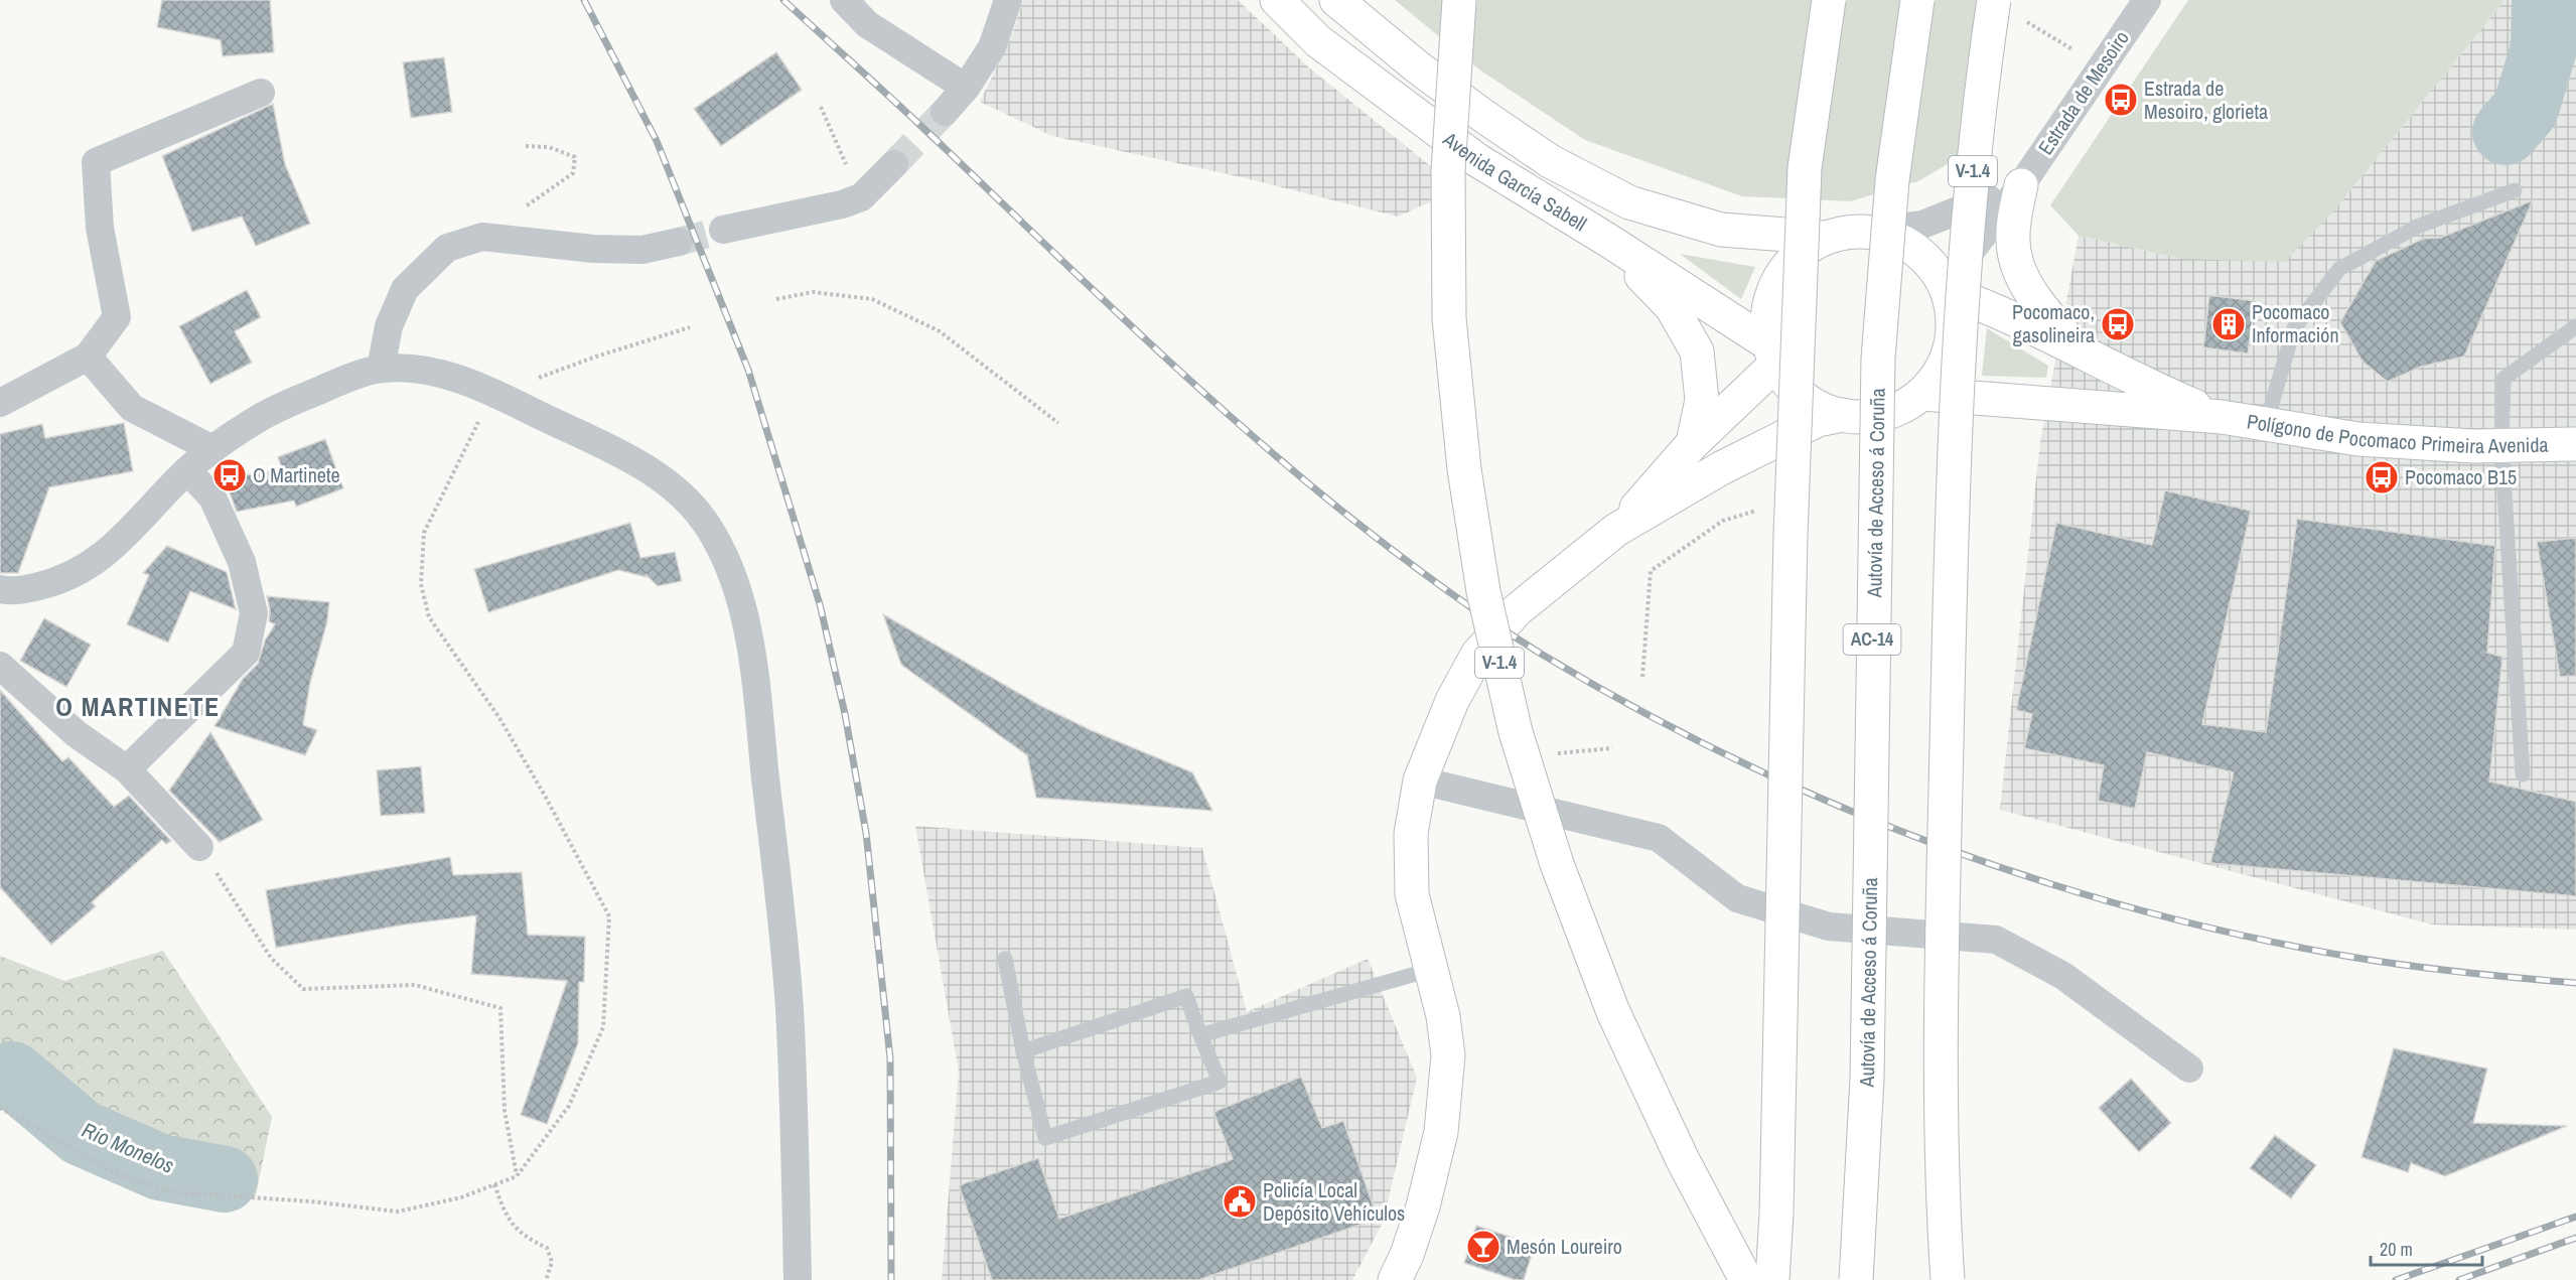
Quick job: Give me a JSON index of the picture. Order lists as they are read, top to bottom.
{
  "streets": {
    "main road": [
      "V-1.4",
      "Avenida García Sabell",
      "Polígono de Pocomaco Primeira Avenida",
      "Autovía de Acceso á Coruña",
      "AC-14"
    ],
    "street": ["Estrada de Mesoiro"]
  },
  "crossings": [
    ["Estrada de Mesoiro", "Avenida García Sabell"],
    ["Estrada de Mesoiro", "Polígono de Pocomaco Primeira Avenida"],
    ["Avenida García Sabell", "Polígono de Pocomaco Primeira Avenida"]
  ],
  "districts": ["O MARTINETE"],
  "water": ["Río Monelos"],
  "places": {
    "bus stop": [
      "Estrada de Mesoiro, glorieta",
      "Pocomaco, gasolineira",
      "O Martinete",
      "Pocomaco B15"
    ],
    "building": ["Pocomaco Información"],
    "public building": ["Policía Local Depósito Vehículos"],
    "bar": ["Mesón Loureiro"]
  },
  "scale_bar": "20 m"
}
